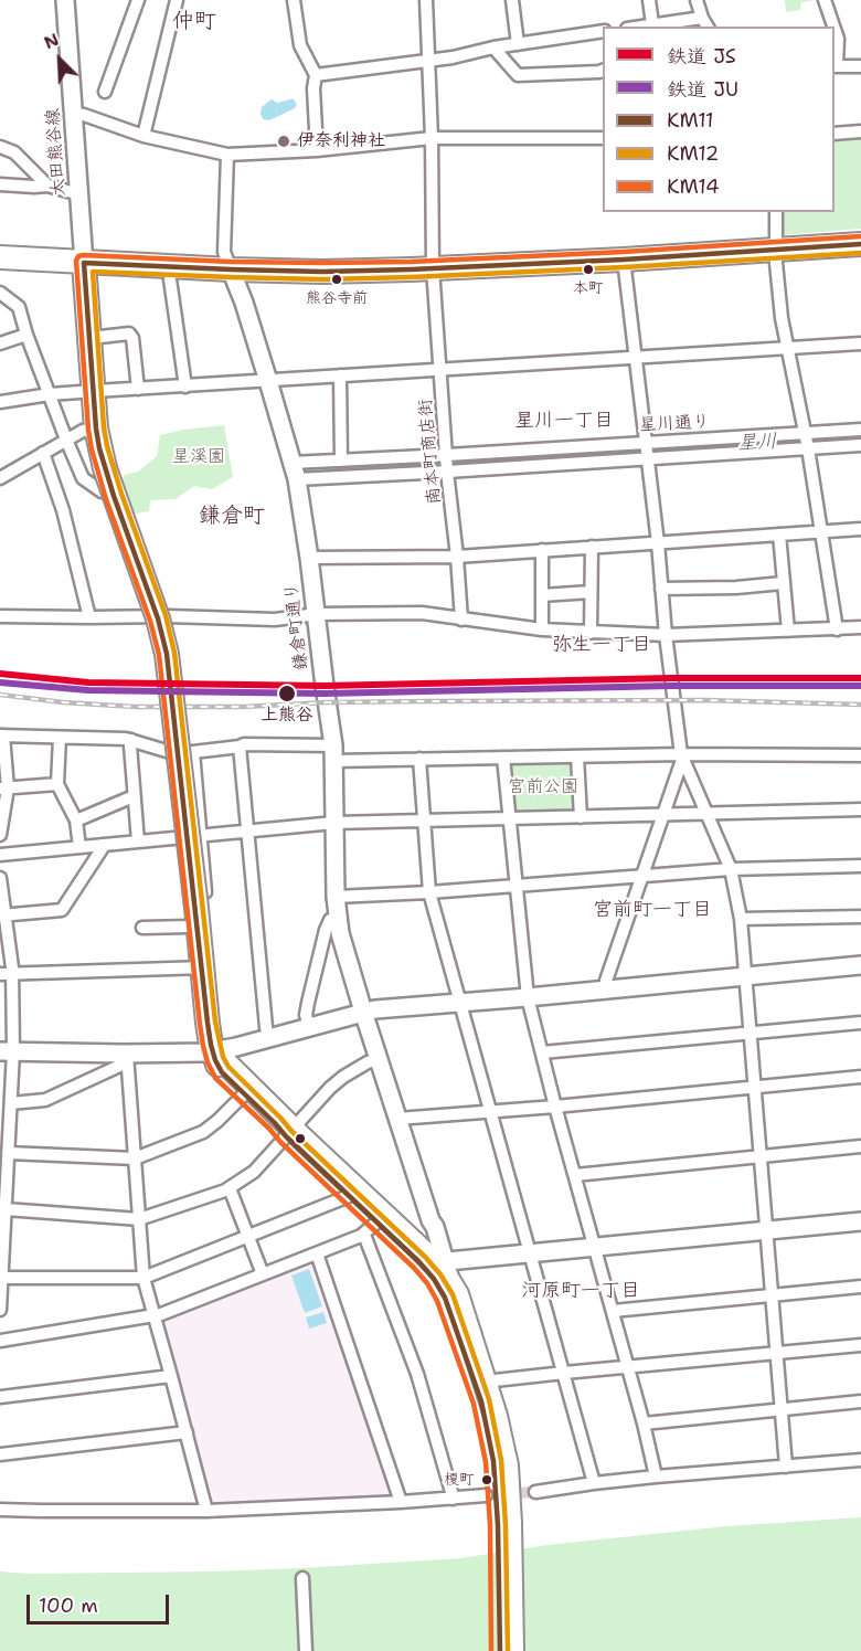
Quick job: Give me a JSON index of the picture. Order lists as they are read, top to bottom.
{
  "streets": {
    "street": [
      "太田熊谷線",
      "星川通り",
      "南本町商店街",
      "鎌倉町通り"
    ]
  },
  "crossings": [
    ["星川通り", "南本町商店街"],
    ["星川通り", "鎌倉町通り"]
  ],
  "districts": [
    "仲町",
    "星川一丁目",
    "鎌倉町",
    "弥生一丁目",
    "宮前町一丁目",
    "河原町一丁目"
  ],
  "water": ["星川"],
  "parks": ["星溪園", "宮前公園"],
  "places": [
    "伊奈利神社",
    "本町",
    "熊谷寺前",
    "上熊谷",
    "榎町"
  ],
  "lines": [
    "transit line KM14",
    "transit line KM11",
    "transit line KM12",
    "rail line JS",
    "rail line JU"
  ],
  "legend": [
    "鉄道 JS",
    "鉄道 JU",
    "KM11",
    "KM12",
    "KM14"
  ],
  "scale_bar": "100 m",
  "north": "top left"
}
